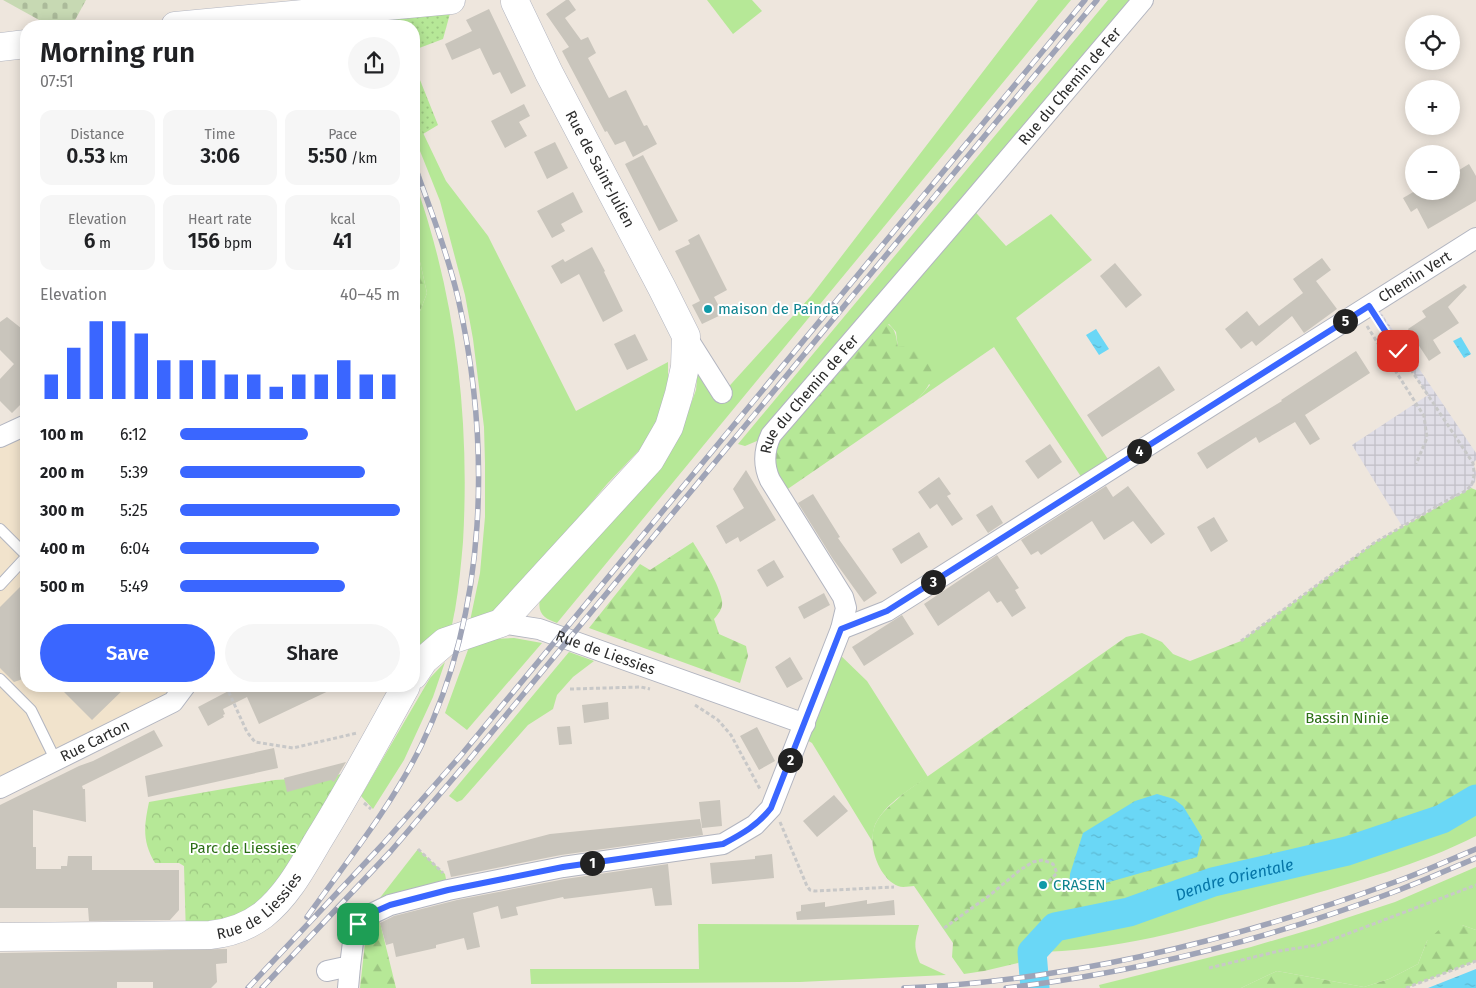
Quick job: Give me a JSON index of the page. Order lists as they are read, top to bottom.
{
  "streets": {
    "street": [
      "Rue du Chemin de Fer",
      "Rue de Saint-Julien",
      "Chemin Vert",
      "Rue de Liessies",
      "Rue Carton"
    ]
  },
  "crossings": [
    ["Rue du Chemin de Fer", "Chemin Vert"],
    ["Rue du Chemin de Fer", "Rue de Liessies"],
    ["Rue de Saint-Julien", "Rue de Liessies"]
  ],
  "water": ["Dendre Orientale"],
  "parks": ["Bassin Ninie", "Parc de Liessies"],
  "places": ["maison de Painda", "CRASEN"],
  "page": {
    "map_buttons": ["+", "−"],
    "heading": ["Morning run", "07:51"],
    "stats": [
      ["Distance", "0.53 km"],
      ["Time", "3:06"],
      ["Pace", "5:50 /km"],
      ["Elevation", "6 m"],
      ["Heart rate", "156 bpm"],
      ["kcal", "41"]
    ],
    "chart": ["Elevation", "40–45 m"],
    "pins": [
      "5",
      "4",
      "3",
      "2",
      "1"
    ],
    "list": [
      {
        "name": "100 m",
        "note": "6:12"
      },
      {
        "name": "200 m",
        "note": "5:39"
      },
      {
        "name": "300 m",
        "note": "5:25"
      },
      {
        "name": "400 m",
        "note": "6:04"
      },
      {
        "name": "500 m",
        "note": "5:49"
      }
    ],
    "buttons": ["Save", "Share"]
  }
}
